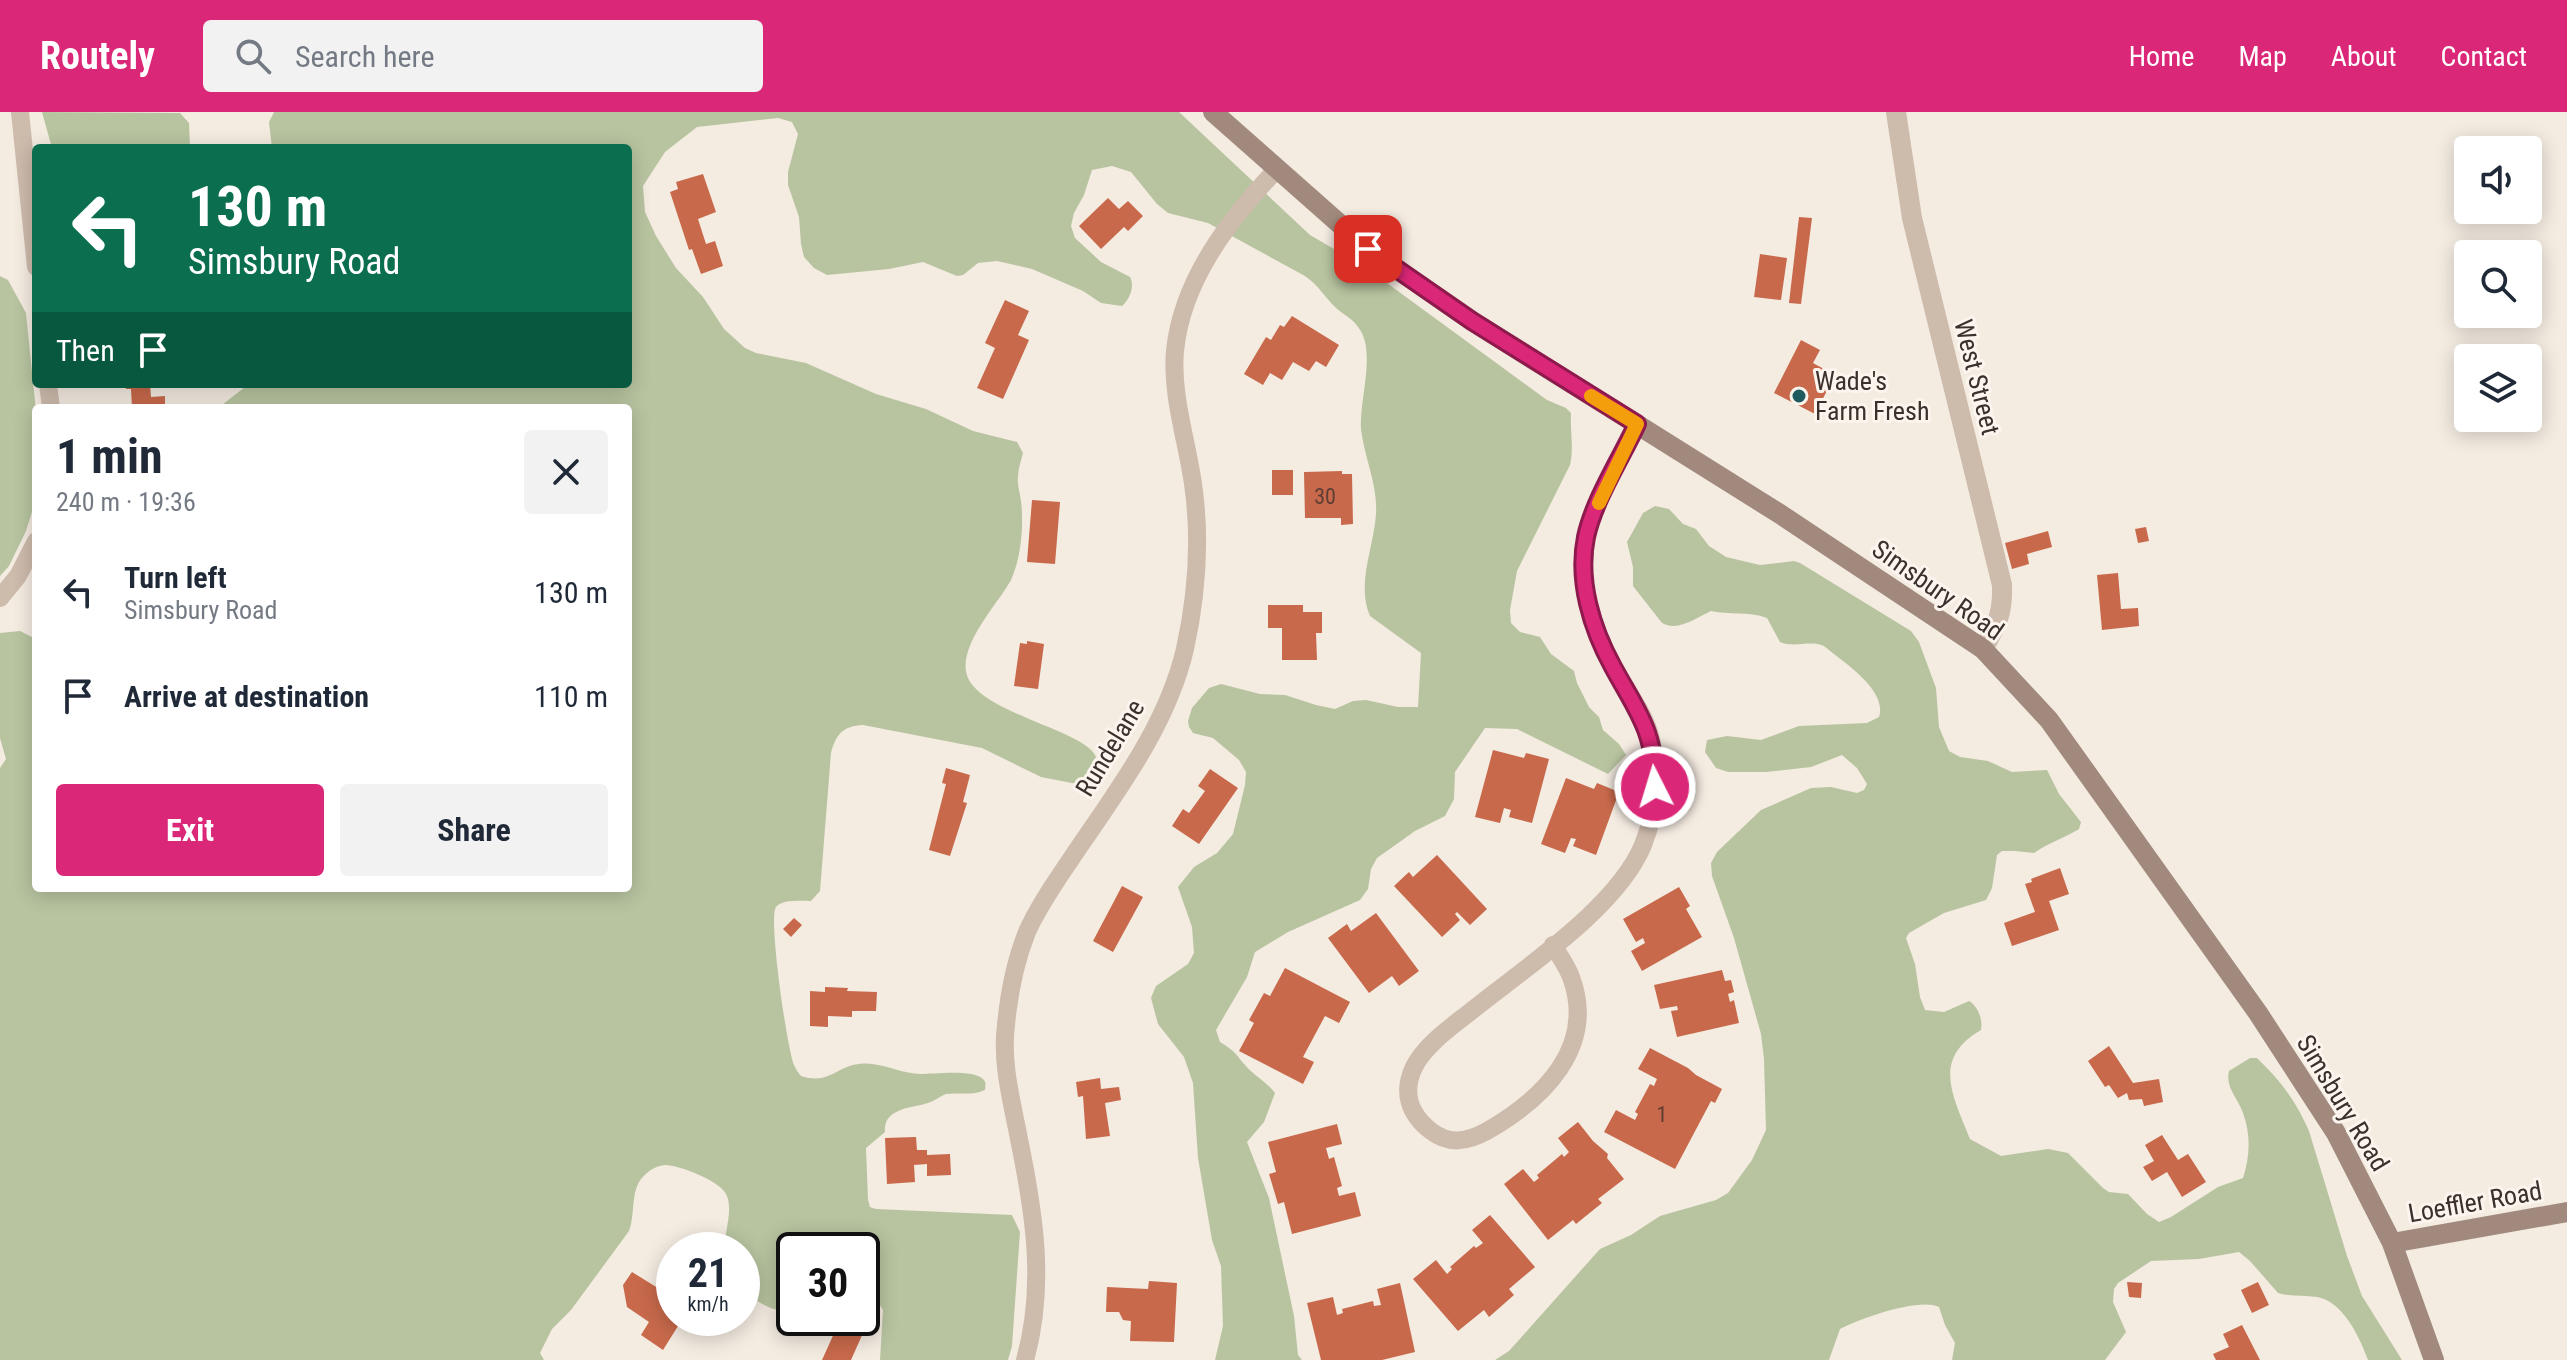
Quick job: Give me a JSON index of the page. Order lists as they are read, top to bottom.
{
  "streets": {
    "main road": ["Simsbury Road", "Loeffler Road"],
    "street": ["West Street", "Rundelane"]
  },
  "crossings": [
    ["West Street", "Simsbury Road"],
    ["Simsbury Road", "Rundelane"],
    ["Simsbury Road", "Loeffler Road"]
  ],
  "places": ["Wade's Farm Fresh"],
  "house_numbers": ["30", "1"],
  "page": {
    "header": "Routely",
    "search": "Search here",
    "nav": [
      "Home",
      "Map",
      "About",
      "Contact"
    ],
    "turn": ["130 m", "Simsbury Road"],
    "then": "Then",
    "heading": ["1 min", "240 m · 19:36"],
    "list": [
      {
        "name": "Turn left",
        "note": "Simsbury Road",
        "value": "130 m"
      },
      {
        "name": "Arrive at destination",
        "value": "110 m"
      }
    ],
    "buttons": ["Exit", "Share"],
    "speed": "21 km/h",
    "limit": "30"
  }
}
